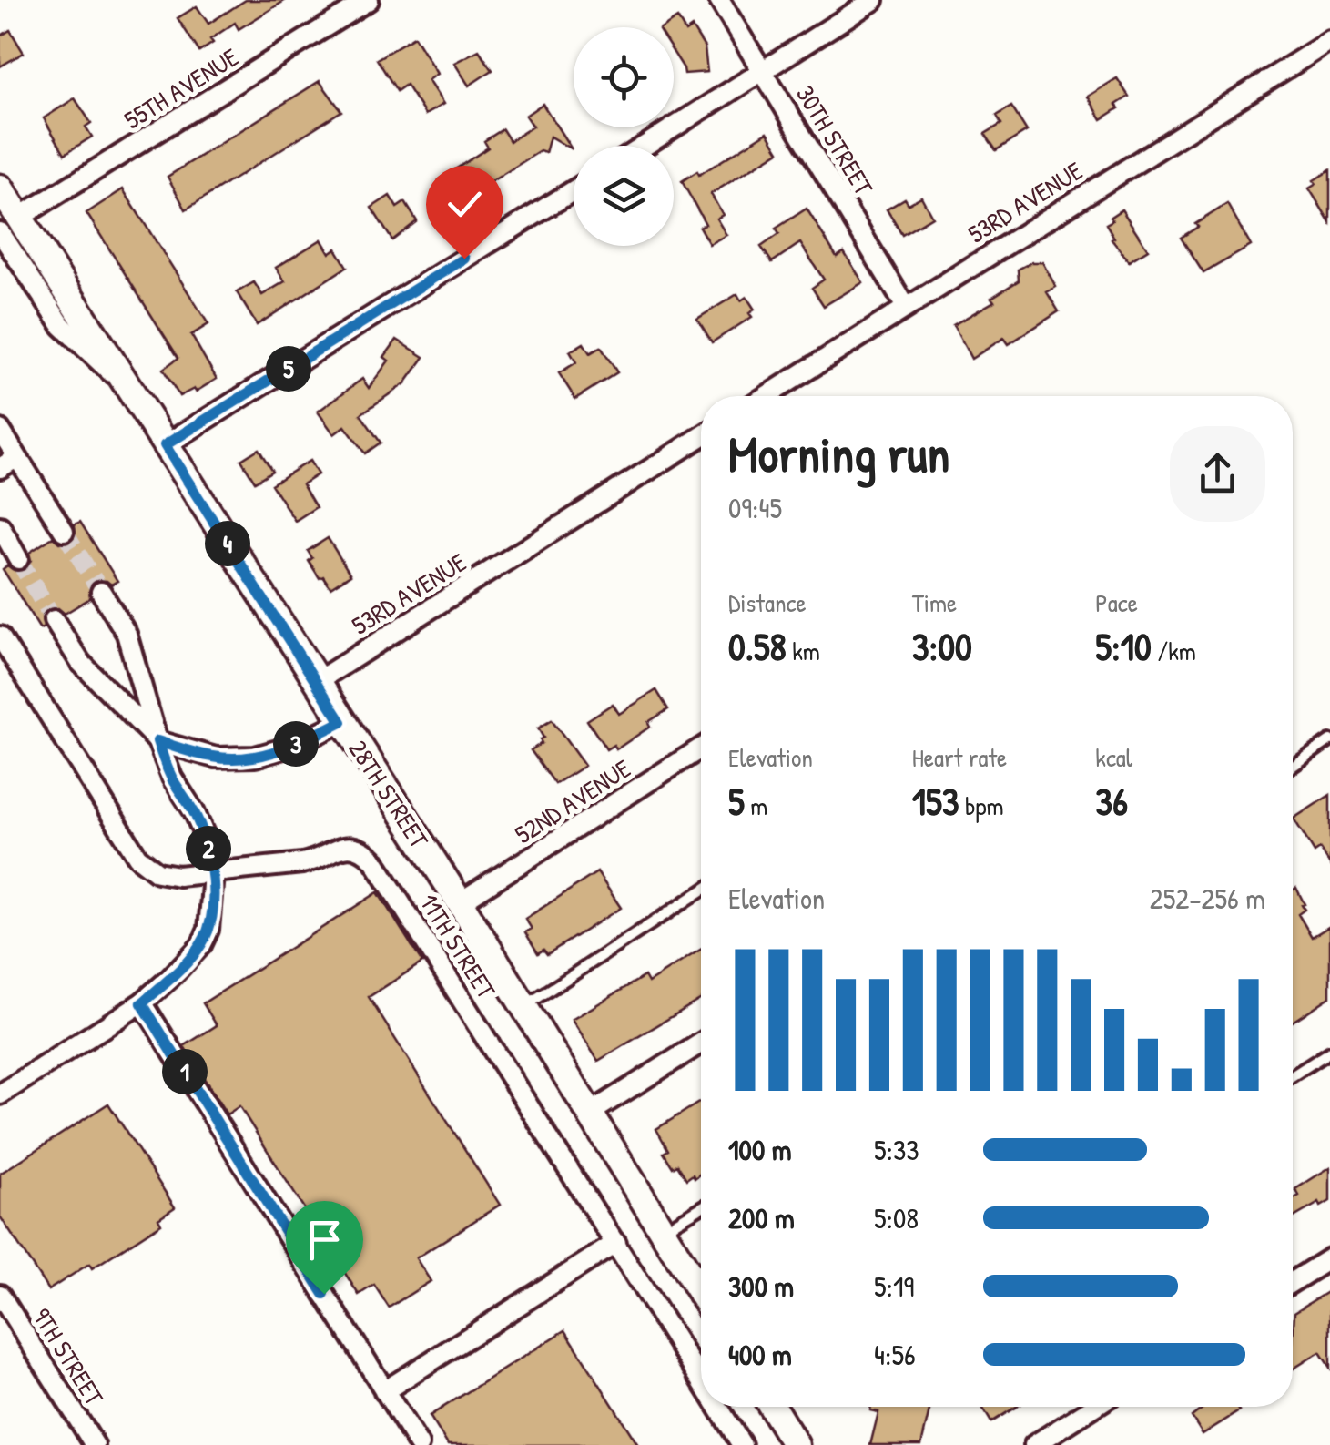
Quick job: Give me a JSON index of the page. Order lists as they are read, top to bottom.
{
  "streets": {
    "main road": ["28TH STREET"],
    "street": [
      "55TH AVENUE",
      "30TH STREET",
      "53RD AVENUE",
      "52ND AVENUE",
      "11TH STREET",
      "9TH STREET"
    ]
  },
  "crossings": [
    ["55TH AVENUE", "28TH STREET"],
    ["30TH STREET", "53RD AVENUE"],
    ["53RD AVENUE", "28TH STREET"],
    ["28TH STREET", "52ND AVENUE"]
  ],
  "page": {
    "pins": [
      "5",
      "4",
      "3",
      "2",
      "1"
    ],
    "heading": ["Morning run", "09:45"],
    "stats": [
      ["Distance", "0.58 km"],
      ["Time", "3:00"],
      ["Pace", "5:10 /km"],
      ["Elevation", "5 m"],
      ["Heart rate", "153 bpm"],
      ["kcal", "36"]
    ],
    "chart": ["Elevation", "252–256 m"],
    "list": [
      {
        "name": "100 m",
        "note": "5:33"
      },
      {
        "name": "200 m",
        "note": "5:08"
      },
      {
        "name": "300 m",
        "note": "5:19"
      },
      {
        "name": "400 m",
        "note": "4:56"
      }
    ]
  }
}
